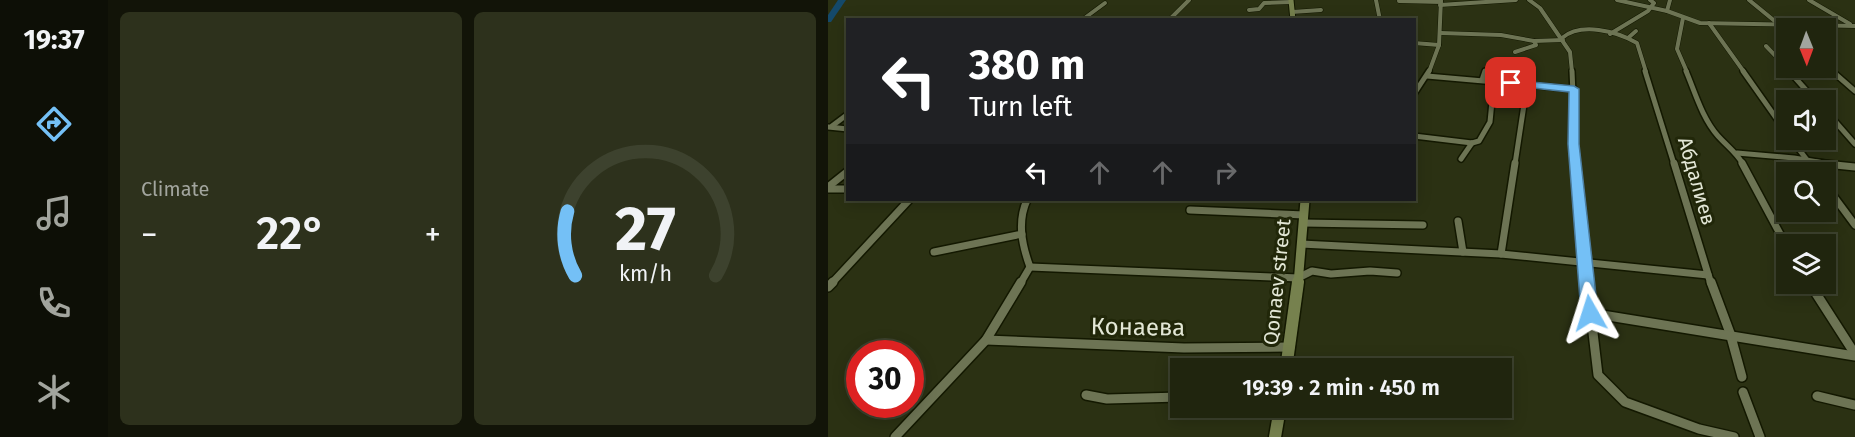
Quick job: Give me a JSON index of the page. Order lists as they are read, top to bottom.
{
  "streets": {
    "main road": ["Qonaev street"],
    "street": ["Абдалиев", "Конаева"]
  },
  "crossings": [
    ["Qonaev street", "Конаева"]
  ],
  "north": "bottom",
  "page": {
    "tabs": "19:37",
    "tile": "Climate",
    "turn": ["380 m", "Turn left"],
    "heat": ["−", "22°", "+"],
    "limit": "30",
    "trip": "19:39 · 2 min · 450 m",
    "gauge": ["27", "km/h"]
  }
}
